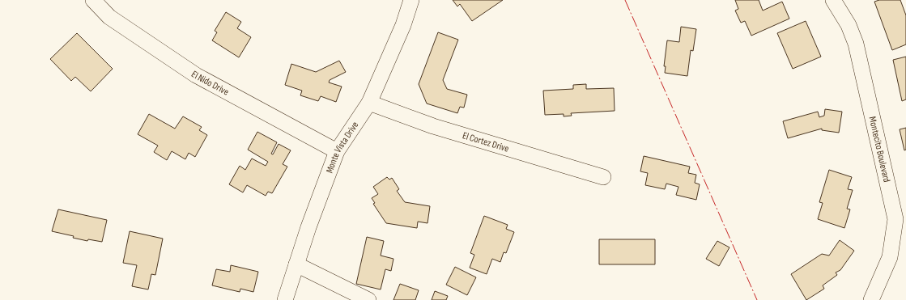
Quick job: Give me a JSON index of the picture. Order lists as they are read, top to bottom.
{
  "streets": {
    "street": [
      "El Nido Drive",
      "El Cortez Drive",
      "Monte Vista Drive",
      "Montecito Boulevard"
    ]
  },
  "crossings": [
    ["El Nido Drive", "Monte Vista Drive"],
    ["El Cortez Drive", "Monte Vista Drive"]
  ]
}
